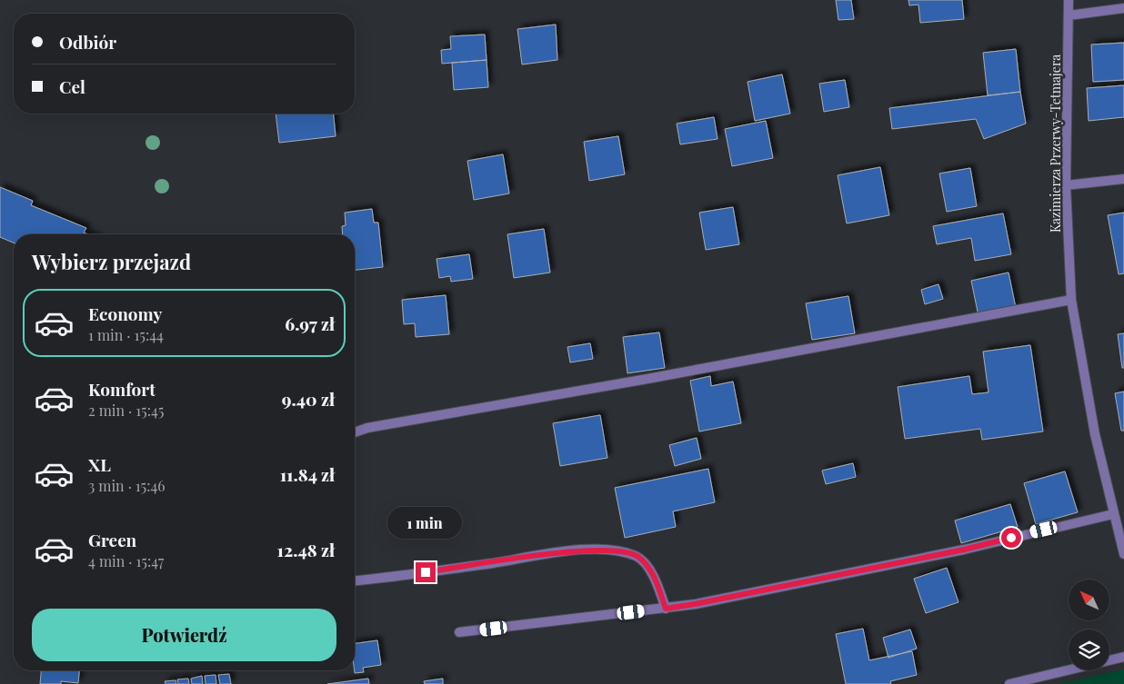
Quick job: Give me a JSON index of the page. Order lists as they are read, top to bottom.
{
  "streets": {
    "street": ["Kazimierza Przerwy-Tetmajera"]
  },
  "north": "top left",
  "page": {
    "banner": ["Odbiór", "Cel"],
    "heading": "Wybierz przejazd",
    "list": [
      {
        "name": "Economy",
        "note": "1 min · 15:44",
        "value": "6.97 zł"
      },
      {
        "name": "Komfort",
        "note": "2 min · 15:45",
        "value": "9.40 zł"
      },
      {
        "name": "XL",
        "note": "3 min · 15:46",
        "value": "11.84 zł"
      },
      {
        "name": "Green",
        "note": "4 min · 15:47",
        "value": "12.48 zł"
      }
    ],
    "bubble": "1 min",
    "buttons": "Potwierdź"
  }
}
